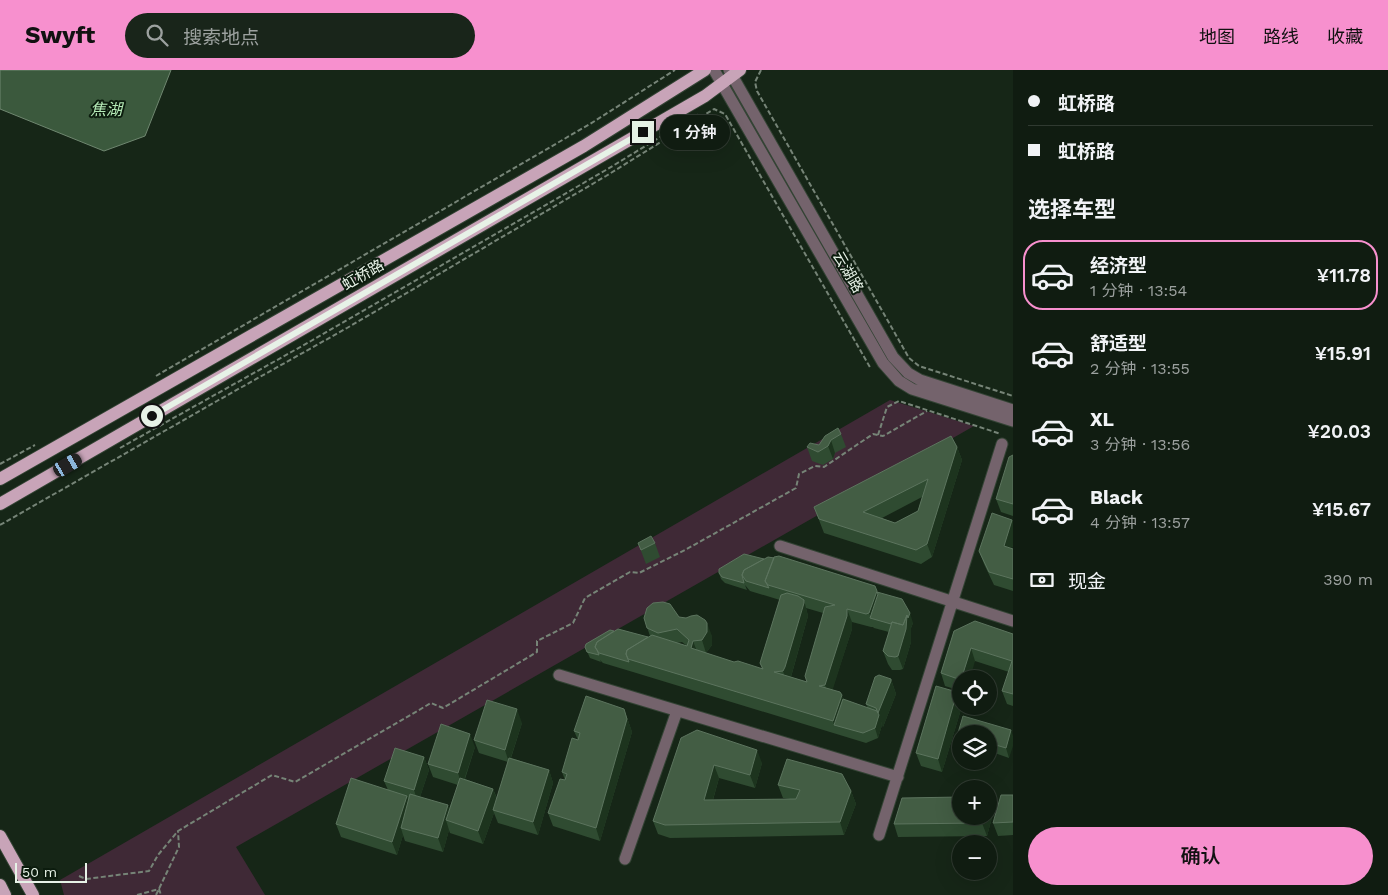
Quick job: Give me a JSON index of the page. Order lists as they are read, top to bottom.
{
  "streets": {
    "main road": ["虹桥路"],
    "street": ["云湖路"]
  },
  "crossings": [
    ["云湖路", "虹桥路"]
  ],
  "water": ["焦湖"],
  "scale_bar": "50 m",
  "page": {
    "header": "Swyft",
    "search": "搜索地点",
    "nav": ["地图", "路线", "收藏"],
    "banner": ["虹桥路", "虹桥路"],
    "bubble": "1 分钟",
    "heading": "选择车型",
    "list": [
      {
        "name": "经济型",
        "note": "1 分钟 · 13:54",
        "value": "¥11.78"
      },
      {
        "name": "舒适型",
        "note": "2 分钟 · 13:55",
        "value": "¥15.91"
      },
      {
        "name": "XL",
        "note": "3 分钟 · 13:56",
        "value": "¥20.03"
      },
      {
        "name": "Black",
        "note": "4 分钟 · 13:57",
        "value": "¥15.67"
      }
    ],
    "pay": ["现金", "390 m"],
    "map_buttons": ["+", "−"],
    "buttons": "确认",
    "scale": "50 m"
  }
}
